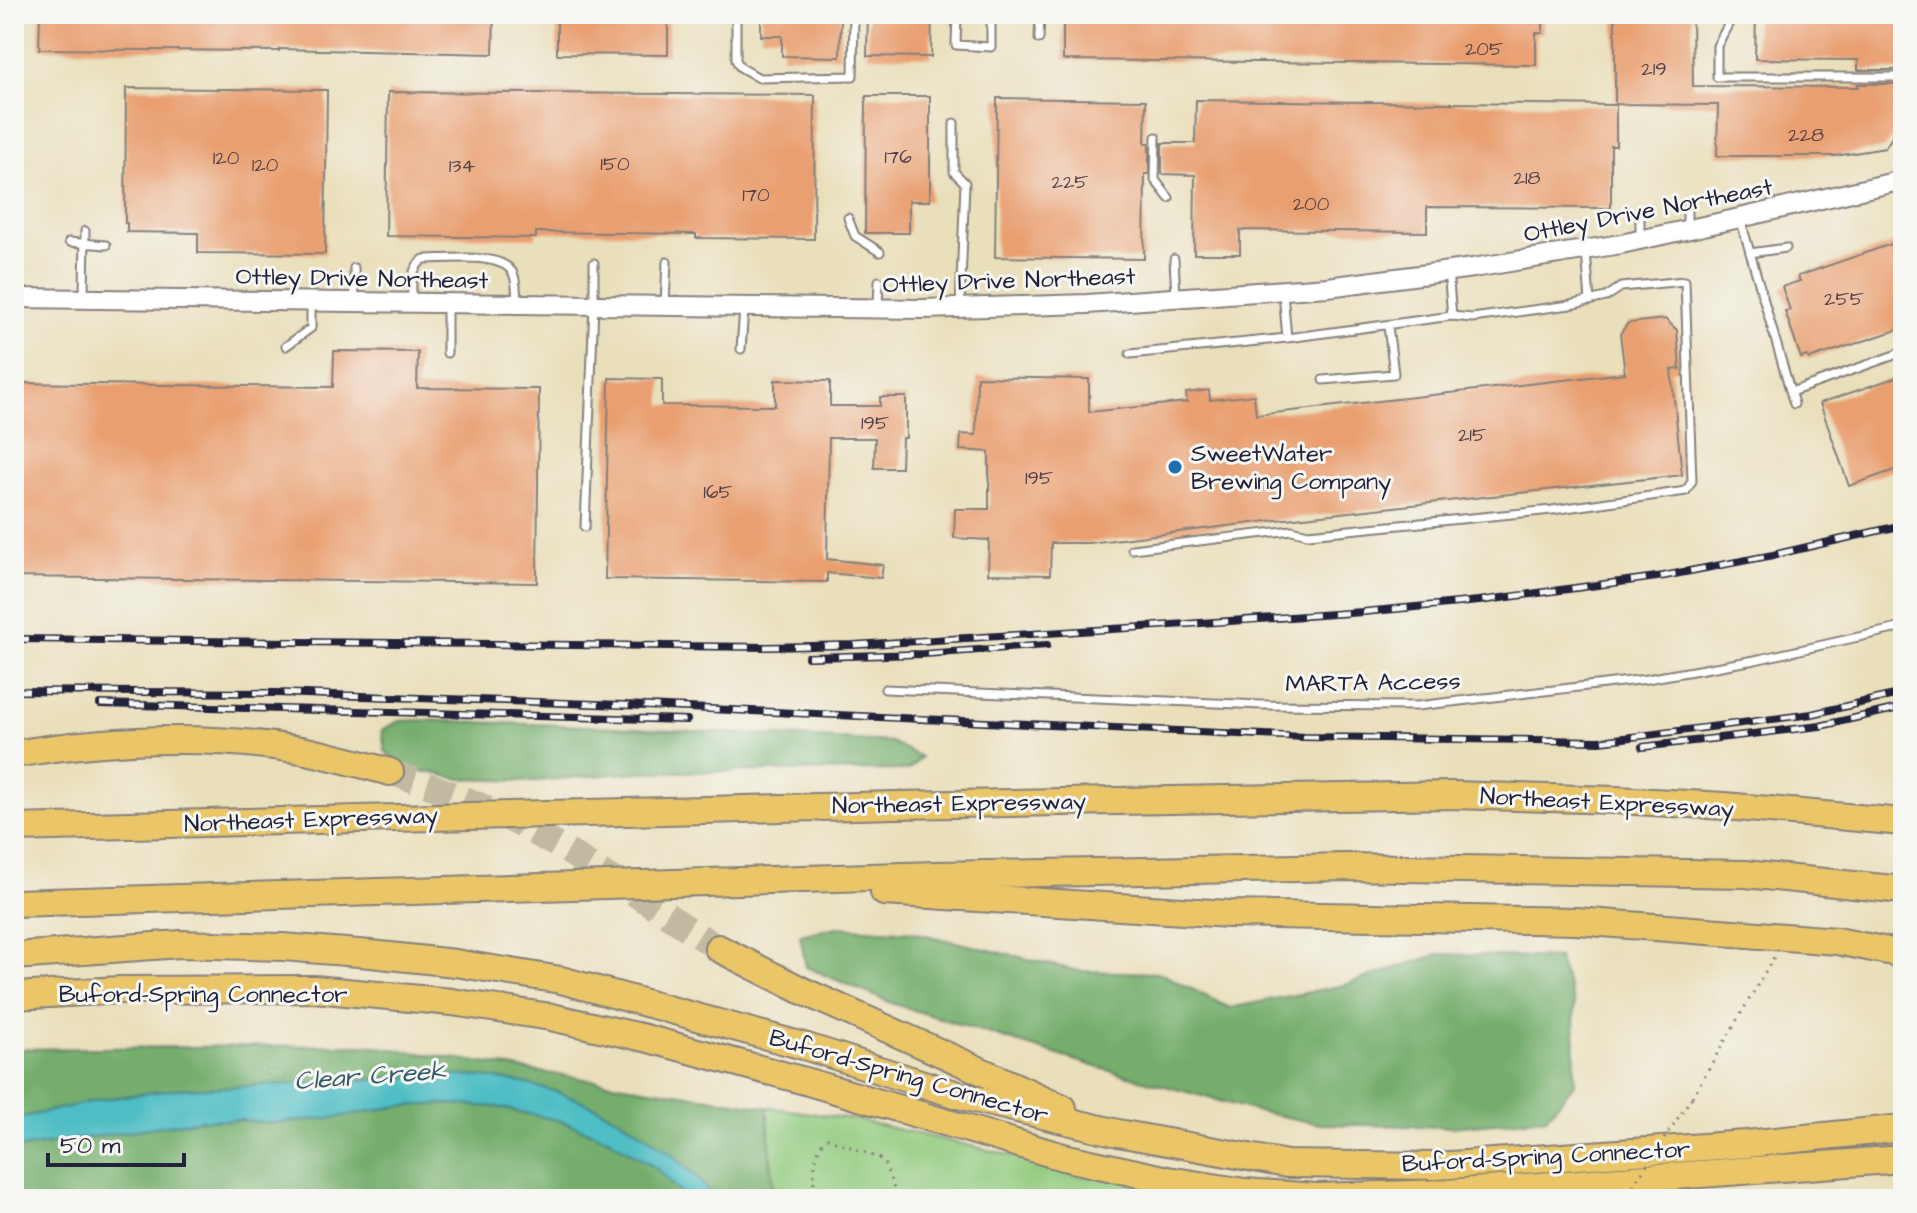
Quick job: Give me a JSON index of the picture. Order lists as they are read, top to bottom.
{
  "streets": {
    "highway": ["Northeast Expressway", "Buford-Spring Connector"],
    "street": ["Ottley Drive Northeast"],
    "lane": ["MARTA Access"]
  },
  "water": ["Clear Creek"],
  "places": ["SweetWater Brewing Company"],
  "house_numbers": [
    "205",
    "219",
    "228",
    "176",
    "120",
    "150",
    "120",
    "134",
    "218",
    "225",
    "170",
    "200",
    "255",
    "195",
    "215",
    "195",
    "165"
  ],
  "scale_bar": "50 m"
}
